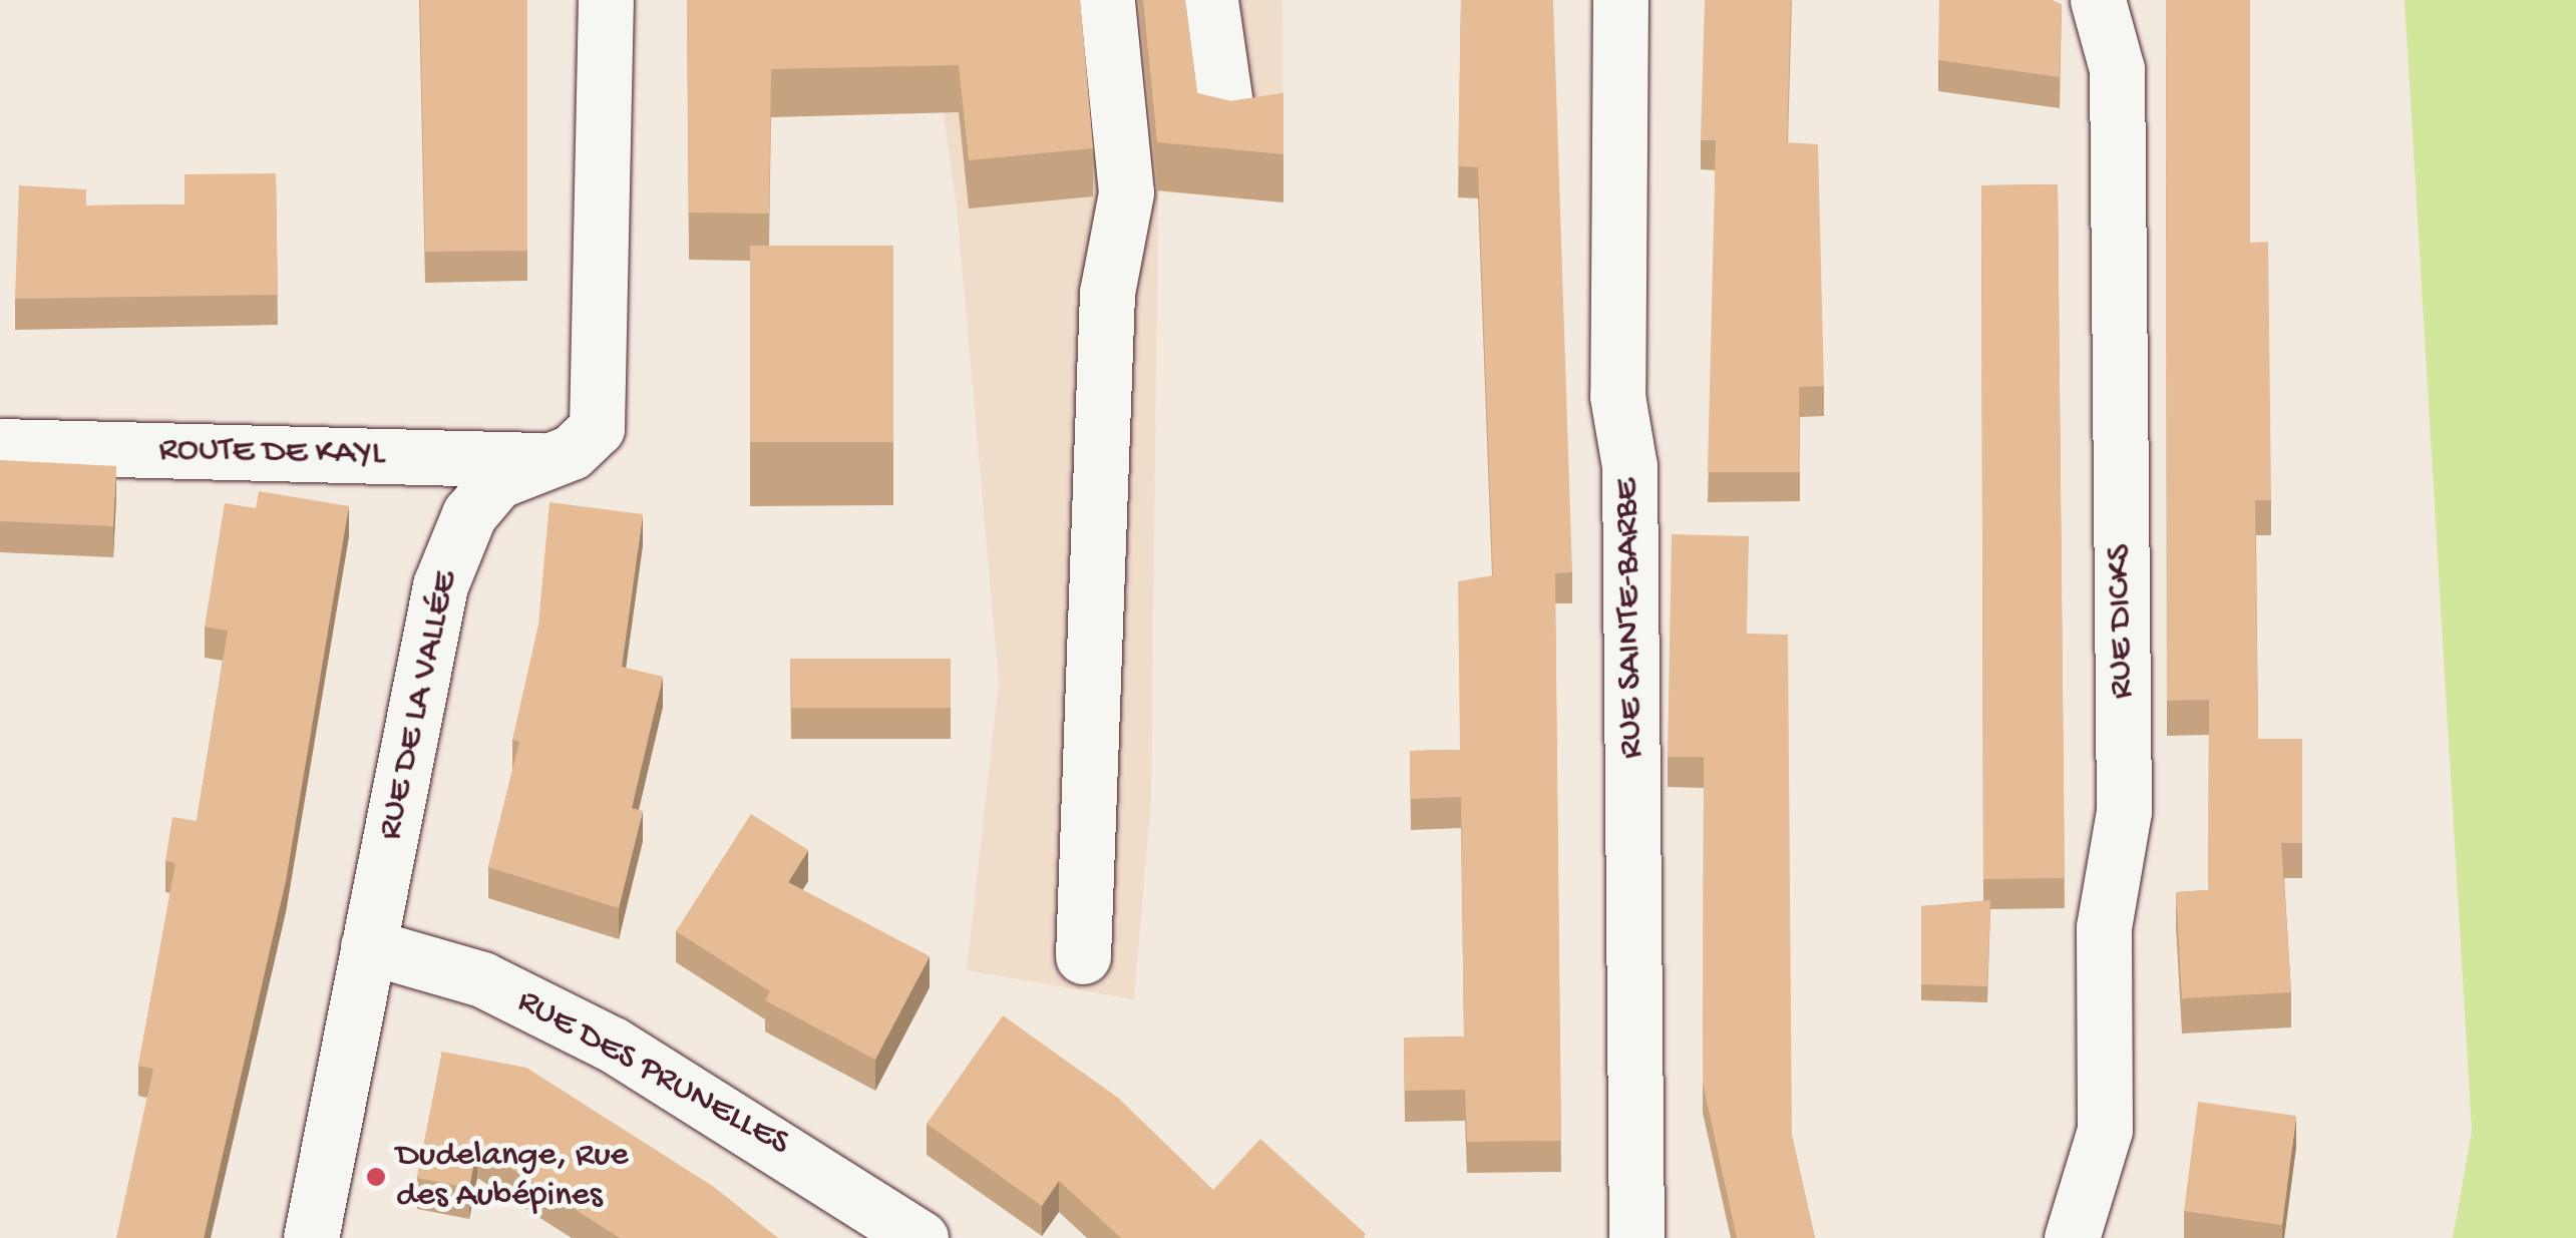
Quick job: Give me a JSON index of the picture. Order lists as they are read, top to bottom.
{
  "streets": {
    "street": [
      "ROUTE DE KAYL",
      "RUE SAINTE-BARBE",
      "RUE DICKS",
      "RUE DE LA VALLÉE",
      "RUE DES PRUNELLES"
    ]
  },
  "crossings": [
    ["ROUTE DE KAYL", "RUE DE LA VALLÉE"],
    ["RUE DE LA VALLÉE", "RUE DES PRUNELLES"]
  ],
  "places": ["Dudelange, Rue des Aubépines"]
}
